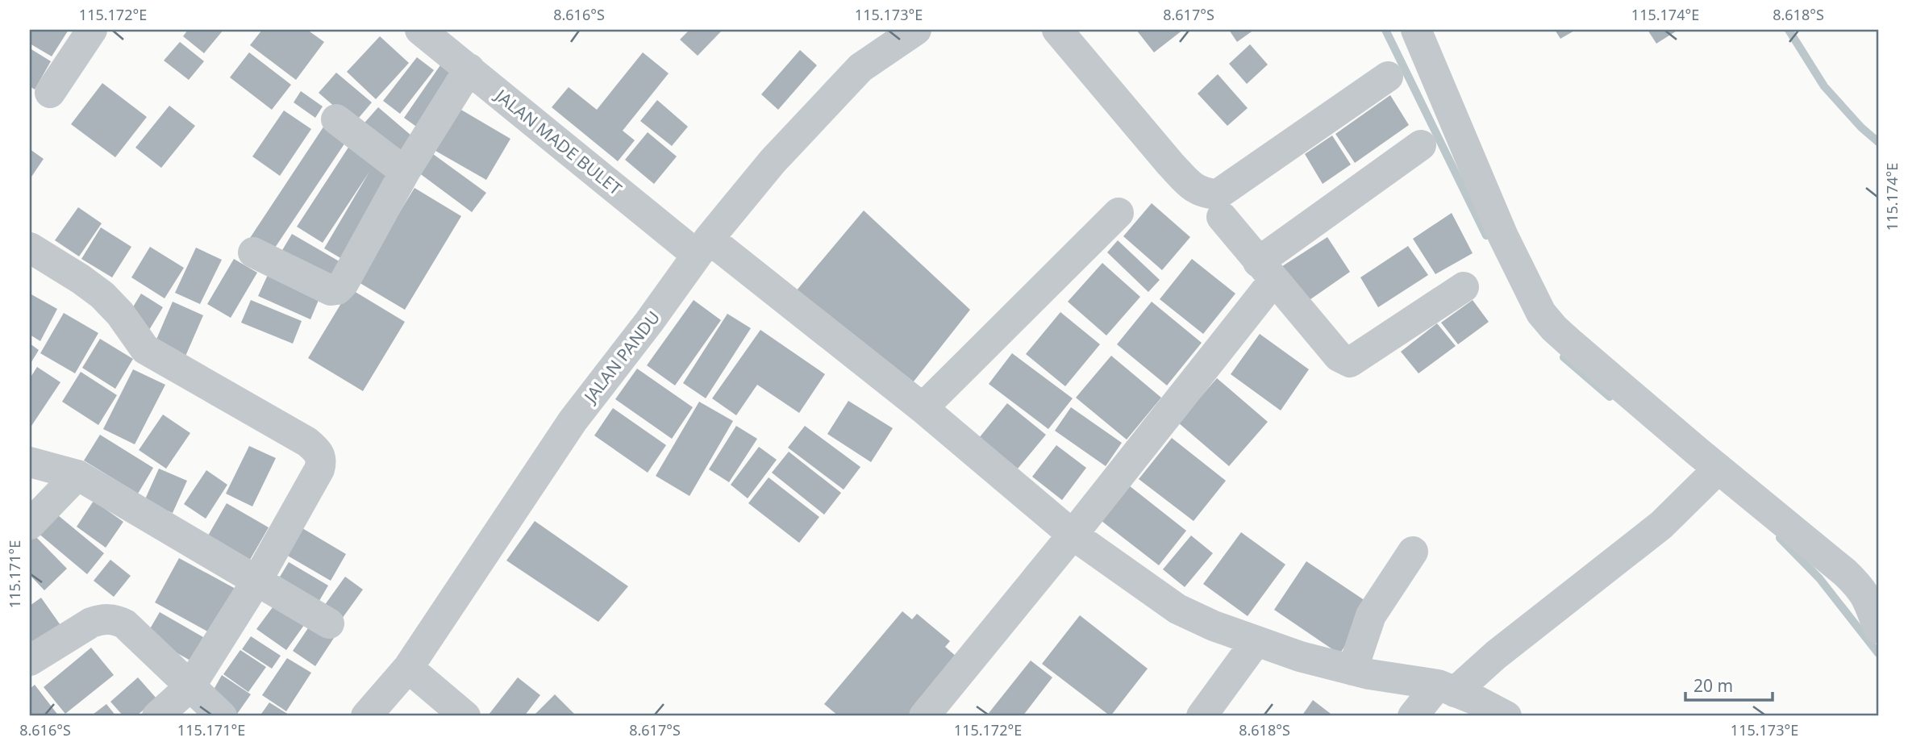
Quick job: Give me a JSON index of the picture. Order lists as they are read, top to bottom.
{
  "streets": {
    "street": ["JALAN MADE BULET", "JALAN PANDU"]
  },
  "crossings": [
    ["JALAN MADE BULET", "JALAN PANDU"]
  ],
  "scale_bar": "20 m",
  "coordinates": [
    "115.172°E",
    "8.616°S",
    "115.173°E",
    "8.617°S",
    "115.174°E",
    "8.618°S",
    "115.171°E"
  ]
}
